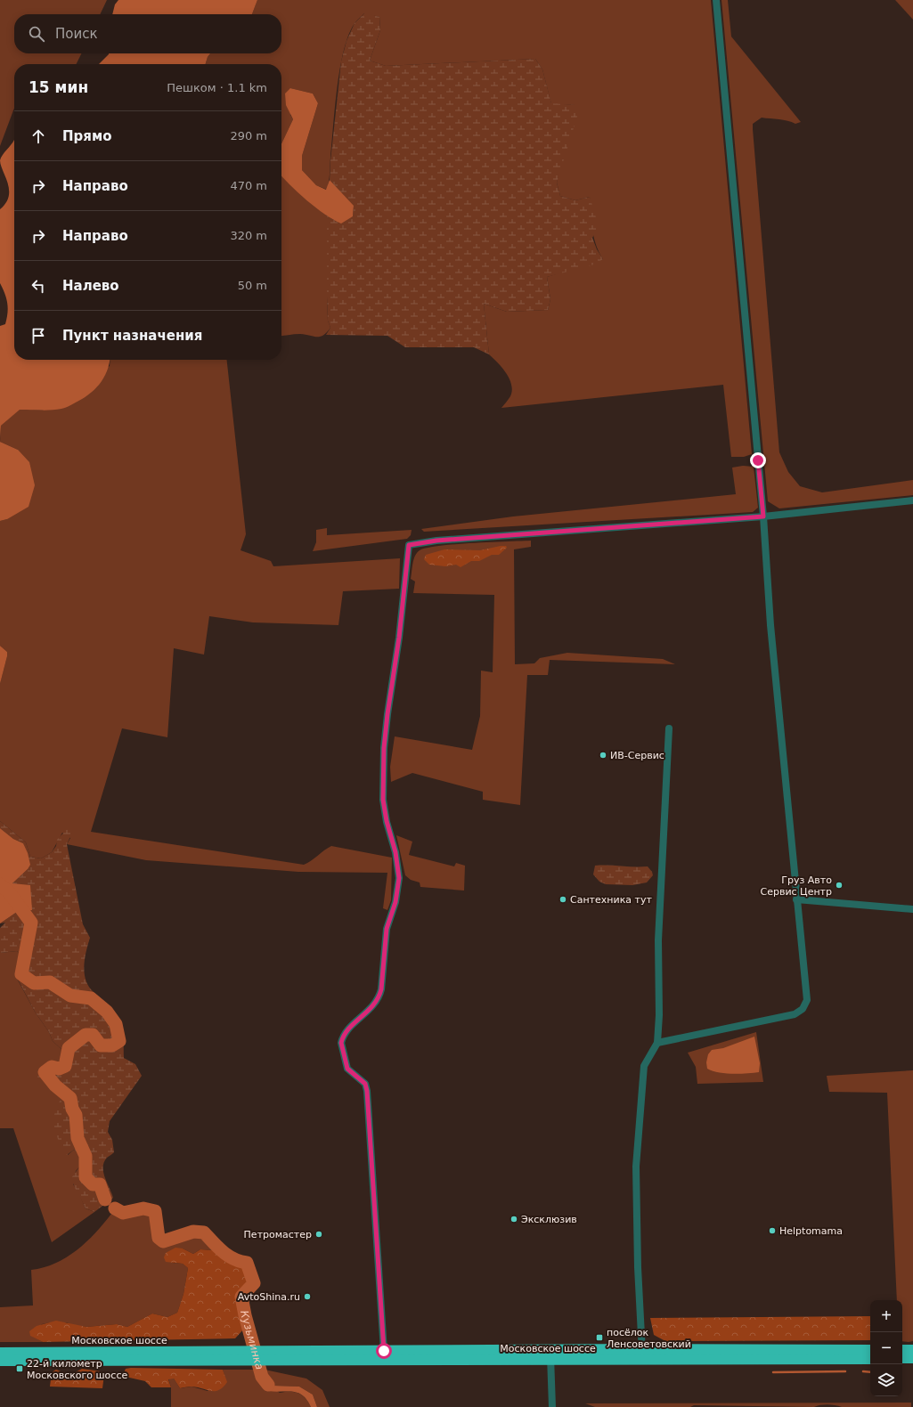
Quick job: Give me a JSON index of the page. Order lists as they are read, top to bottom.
{
  "streets": {
    "highway": ["Московское шоссе"]
  },
  "water": ["Кузьминка"],
  "places": {
    "other": [
      "ИВ-Сервис",
      "Груз Авто Сервис Центр",
      "Сантехника тут",
      "Эксклюзив",
      "Helptomama",
      "Петромастер",
      "AvtoShina.ru"
    ],
    "transit": ["посёлок Ленсоветовский", "22-й километр Московского шоссе"]
  },
  "page": {
    "search": "Поиск",
    "heading": ["15 мин", "Пешком · 1.1 km"],
    "list": [
      ["Прямо", "290 m"],
      ["Направо", "470 m"],
      ["Направо", "320 m"],
      ["Налево", "50 m"],
      "Пункт назначения"
    ],
    "map_buttons": ["+", "−"]
  }
}
